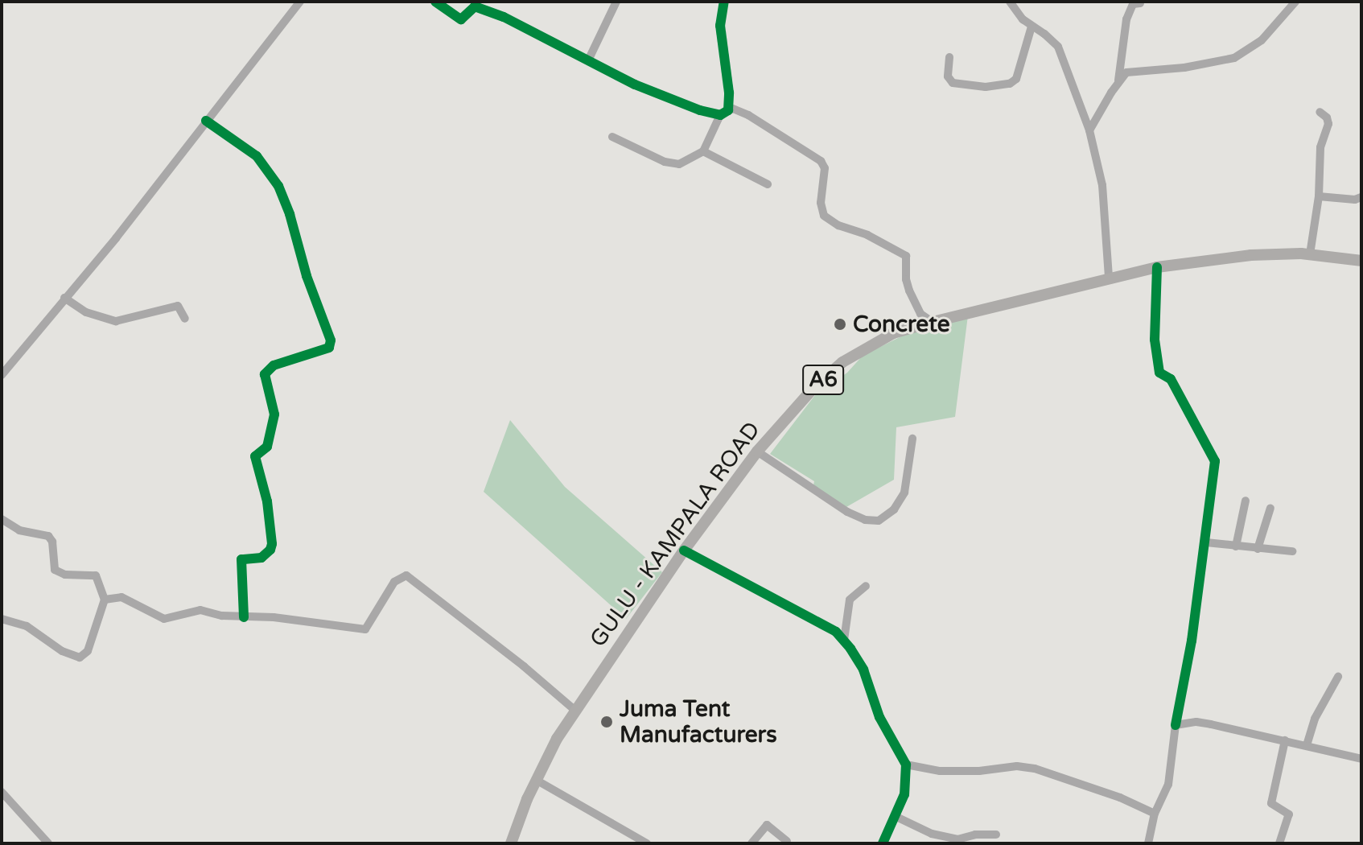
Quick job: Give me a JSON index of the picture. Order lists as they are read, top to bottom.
{
  "streets": {
    "main road": ["A6", "GULU - KAMPALA ROAD"]
  },
  "places": ["Concrete", "Juma Tent Manufacturers"]
}
